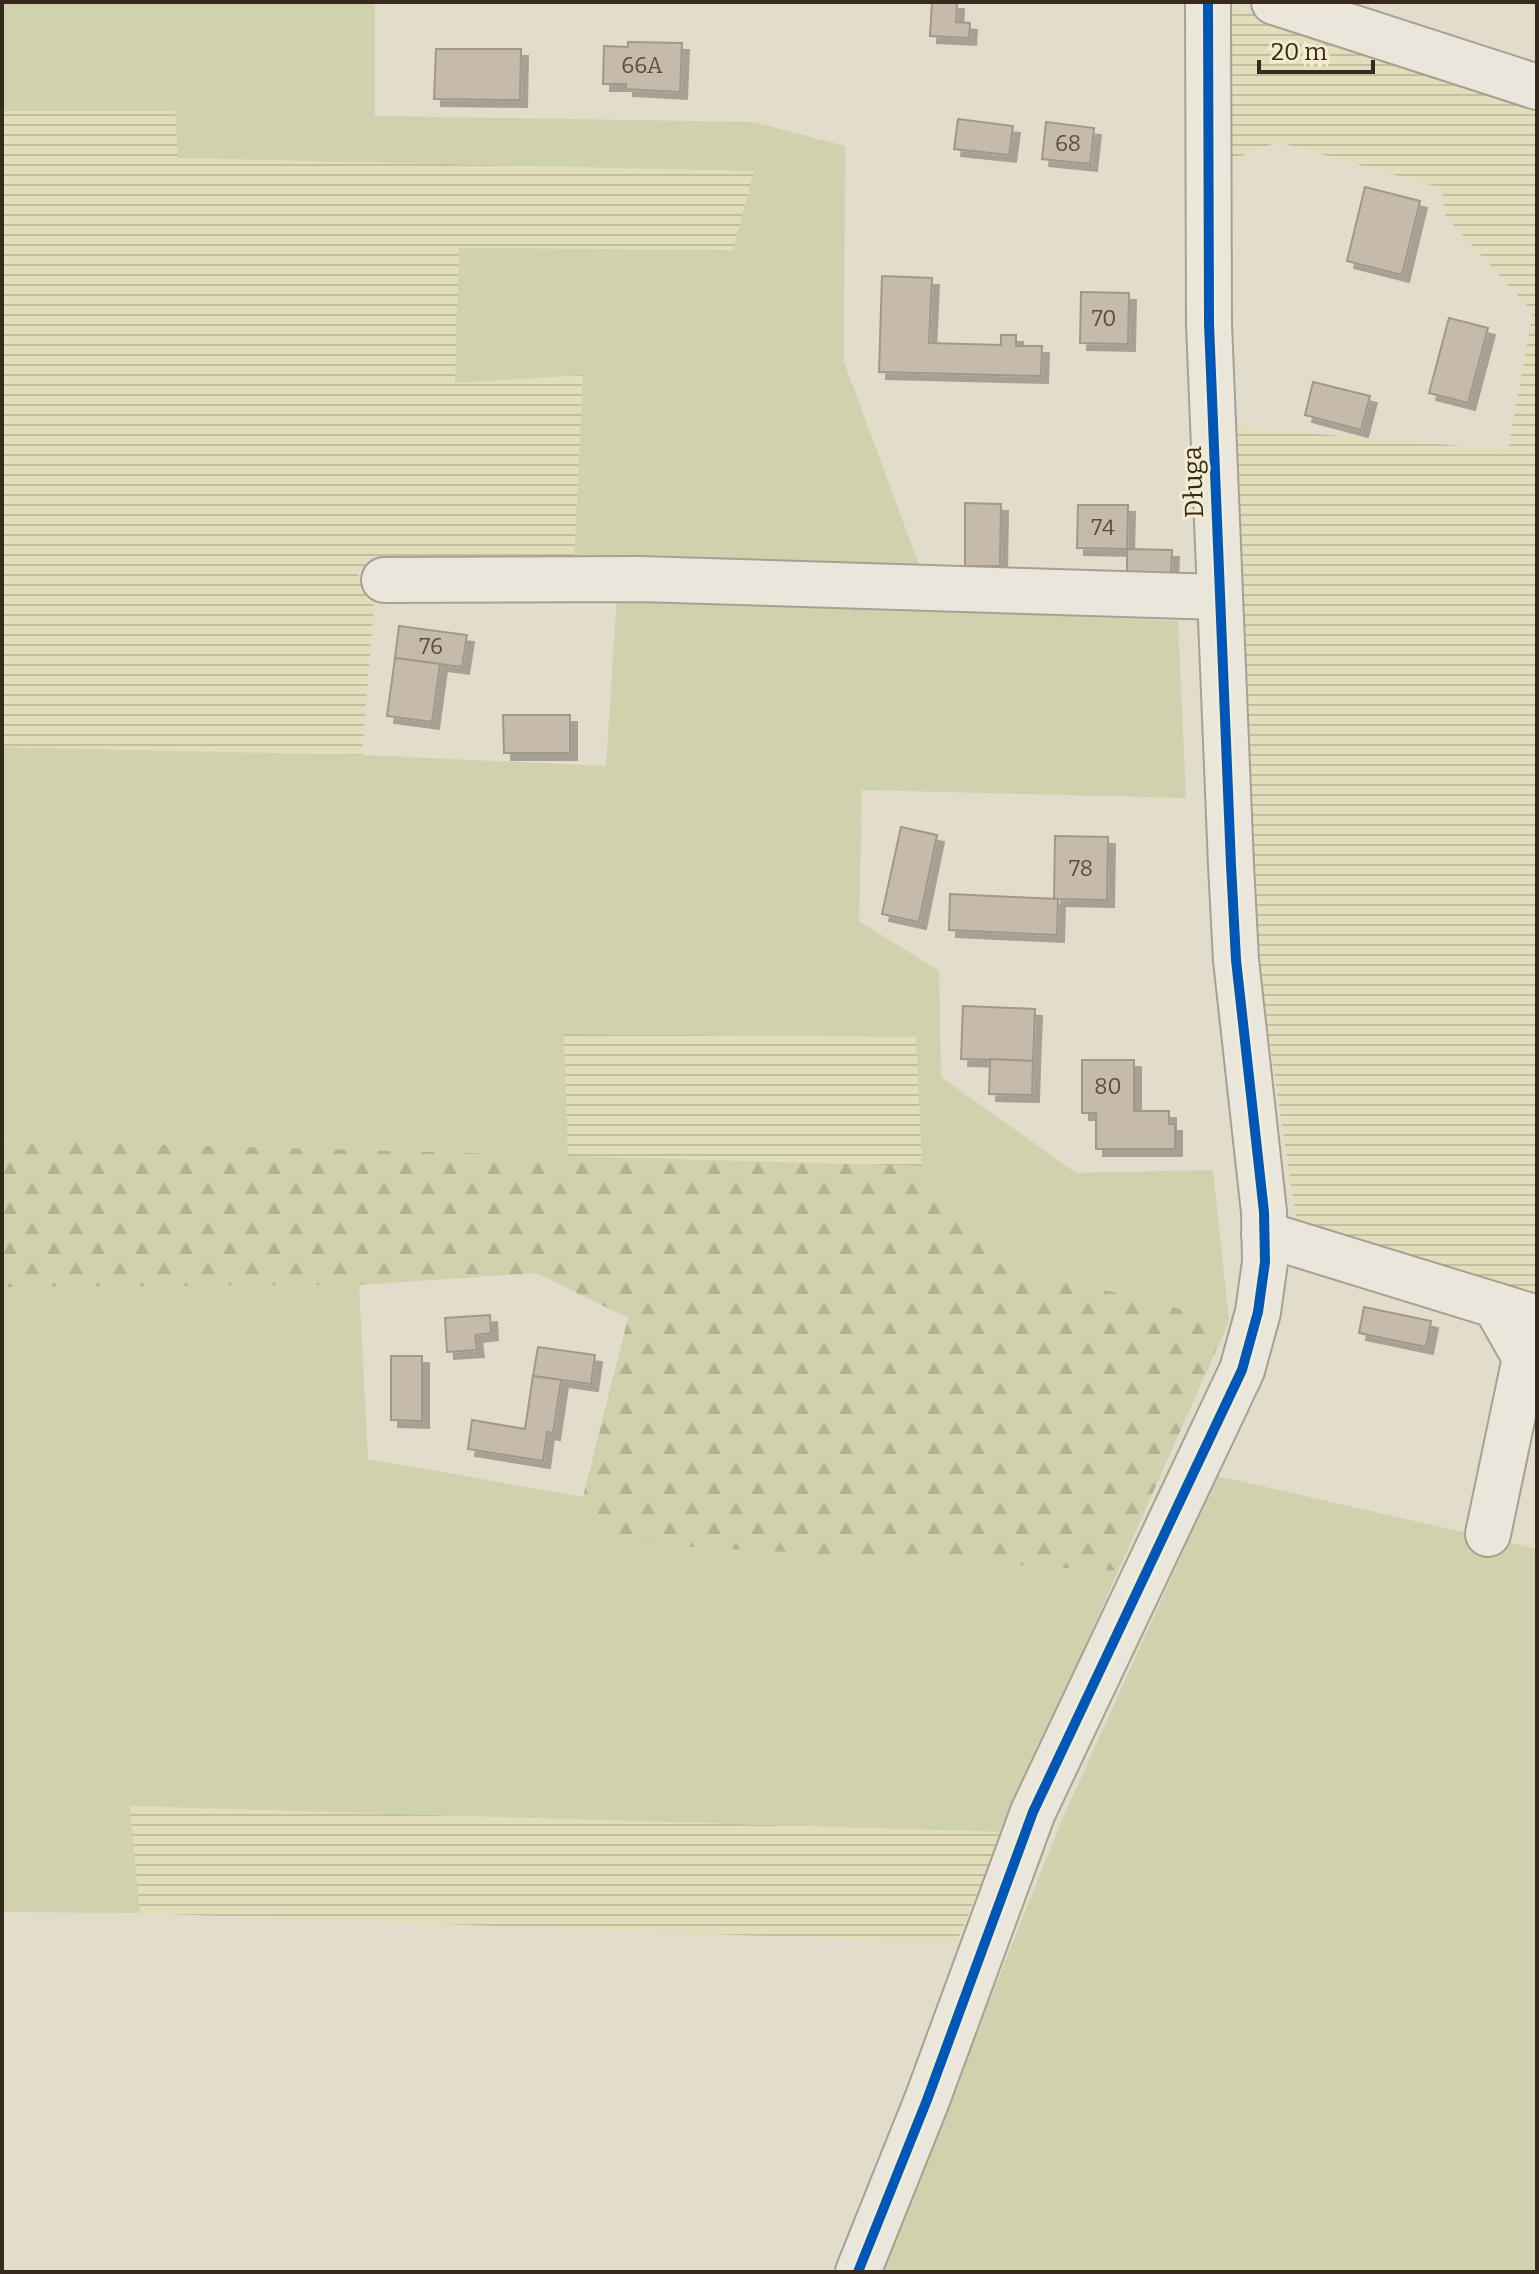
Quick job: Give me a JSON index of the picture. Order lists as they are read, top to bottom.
{
  "streets": {
    "street": ["Długa"]
  },
  "house_numbers": [
    "66A",
    "68",
    "70",
    "74",
    "76",
    "78",
    "80"
  ],
  "scale_bar": "20 m"
}
